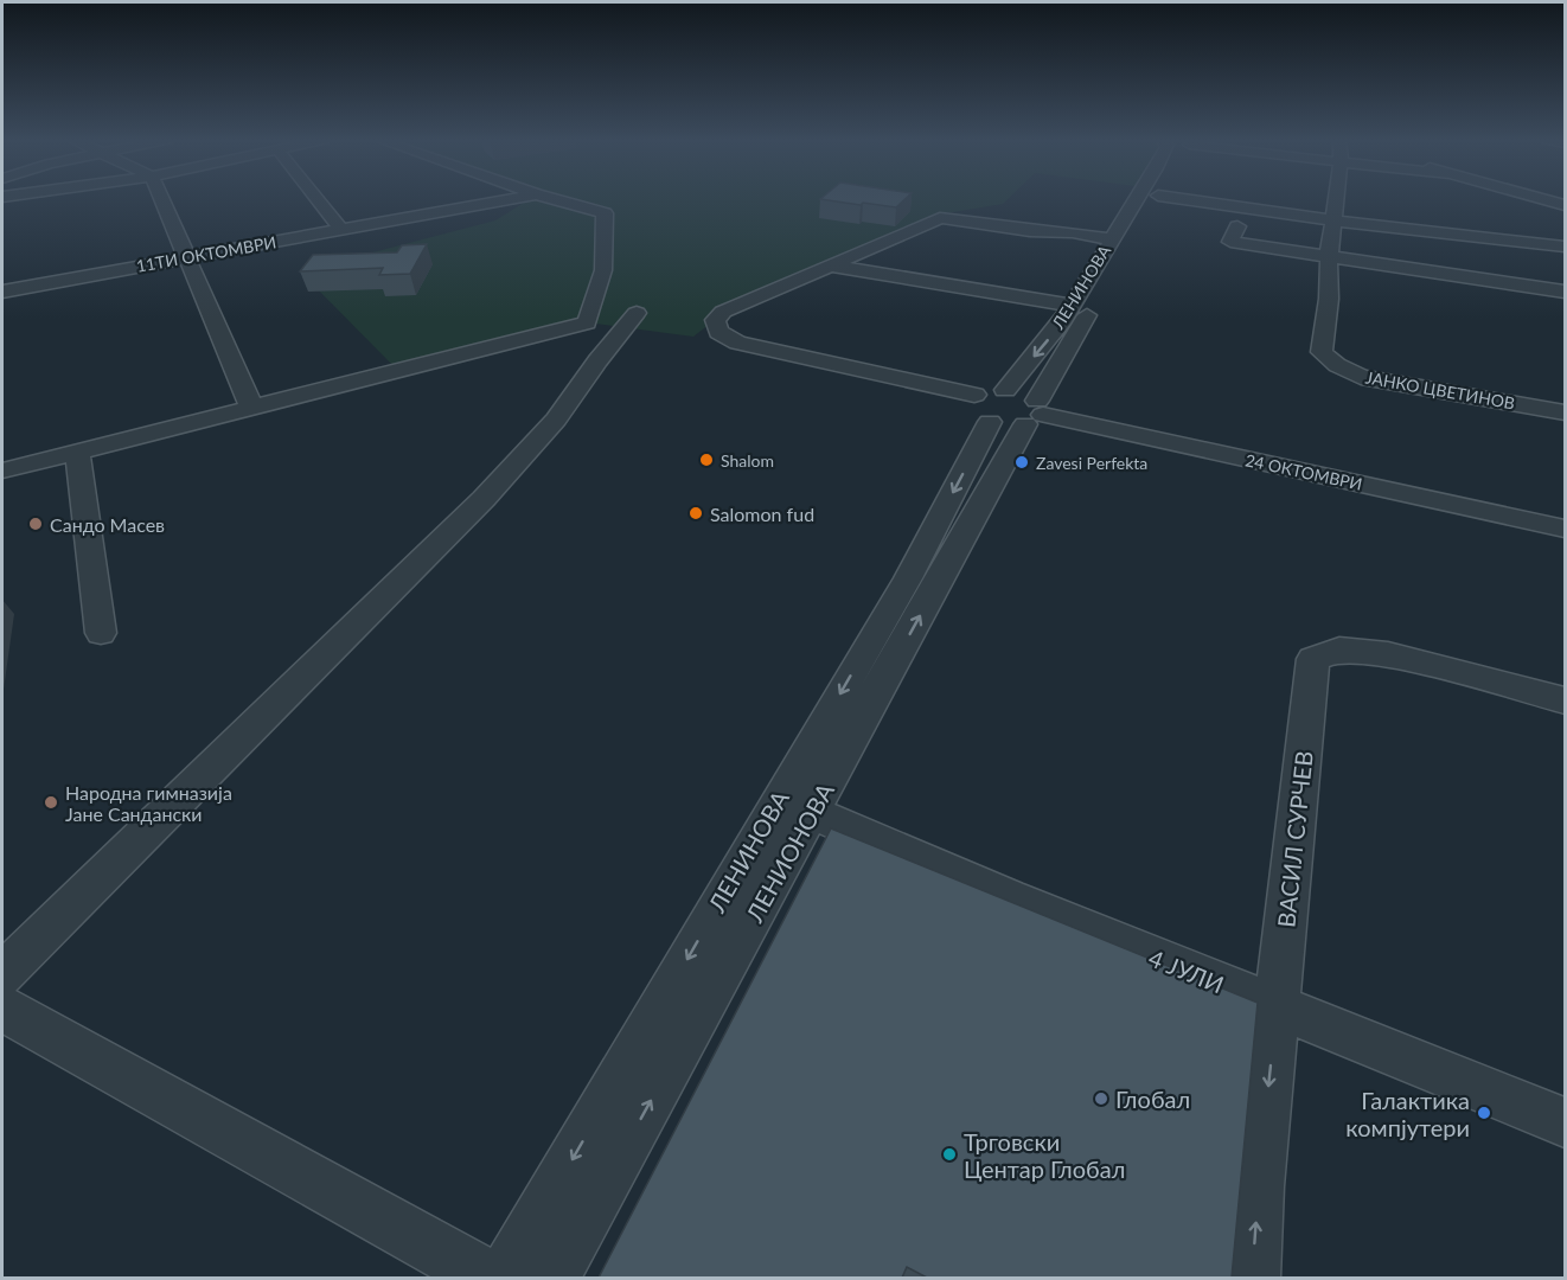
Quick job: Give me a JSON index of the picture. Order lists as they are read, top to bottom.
{
  "streets": {
    "street": [
      "11ТИ ОКТОМВРИ",
      "ЛЕНИНОВА",
      "ЈАНКО ЦВЕТИНОВ",
      "24 ОКТОМВРИ",
      "ВАСИЛ СУРЧЕВ",
      "ЛЕНИОНОВА",
      "4 ЈУЛИ"
    ]
  },
  "crossings": [
    ["ЛЕНИНОВА", "24 ОКТОМВРИ"],
    ["ЛЕНИНОВА", "ЛЕНИОНОВА"],
    ["24 ОКТОМВРИ", "ЛЕНИОНОВА"],
    ["ВАСИЛ СУРЧЕВ", "4 ЈУЛИ"],
    ["ЛЕНИОНОВА", "4 ЈУЛИ"]
  ],
  "one_way": ["ЛЕНИНОВА", "ЛЕНИОНОВА"],
  "places": [
    "Shalom",
    "Zavesi Perfekta",
    "Salomon fud",
    "Сандо Масев",
    "Народна гимназија Јане Сандански",
    "Глобал",
    "Галактика компјутери",
    "Трговски Центар Глобал"
  ]
}
